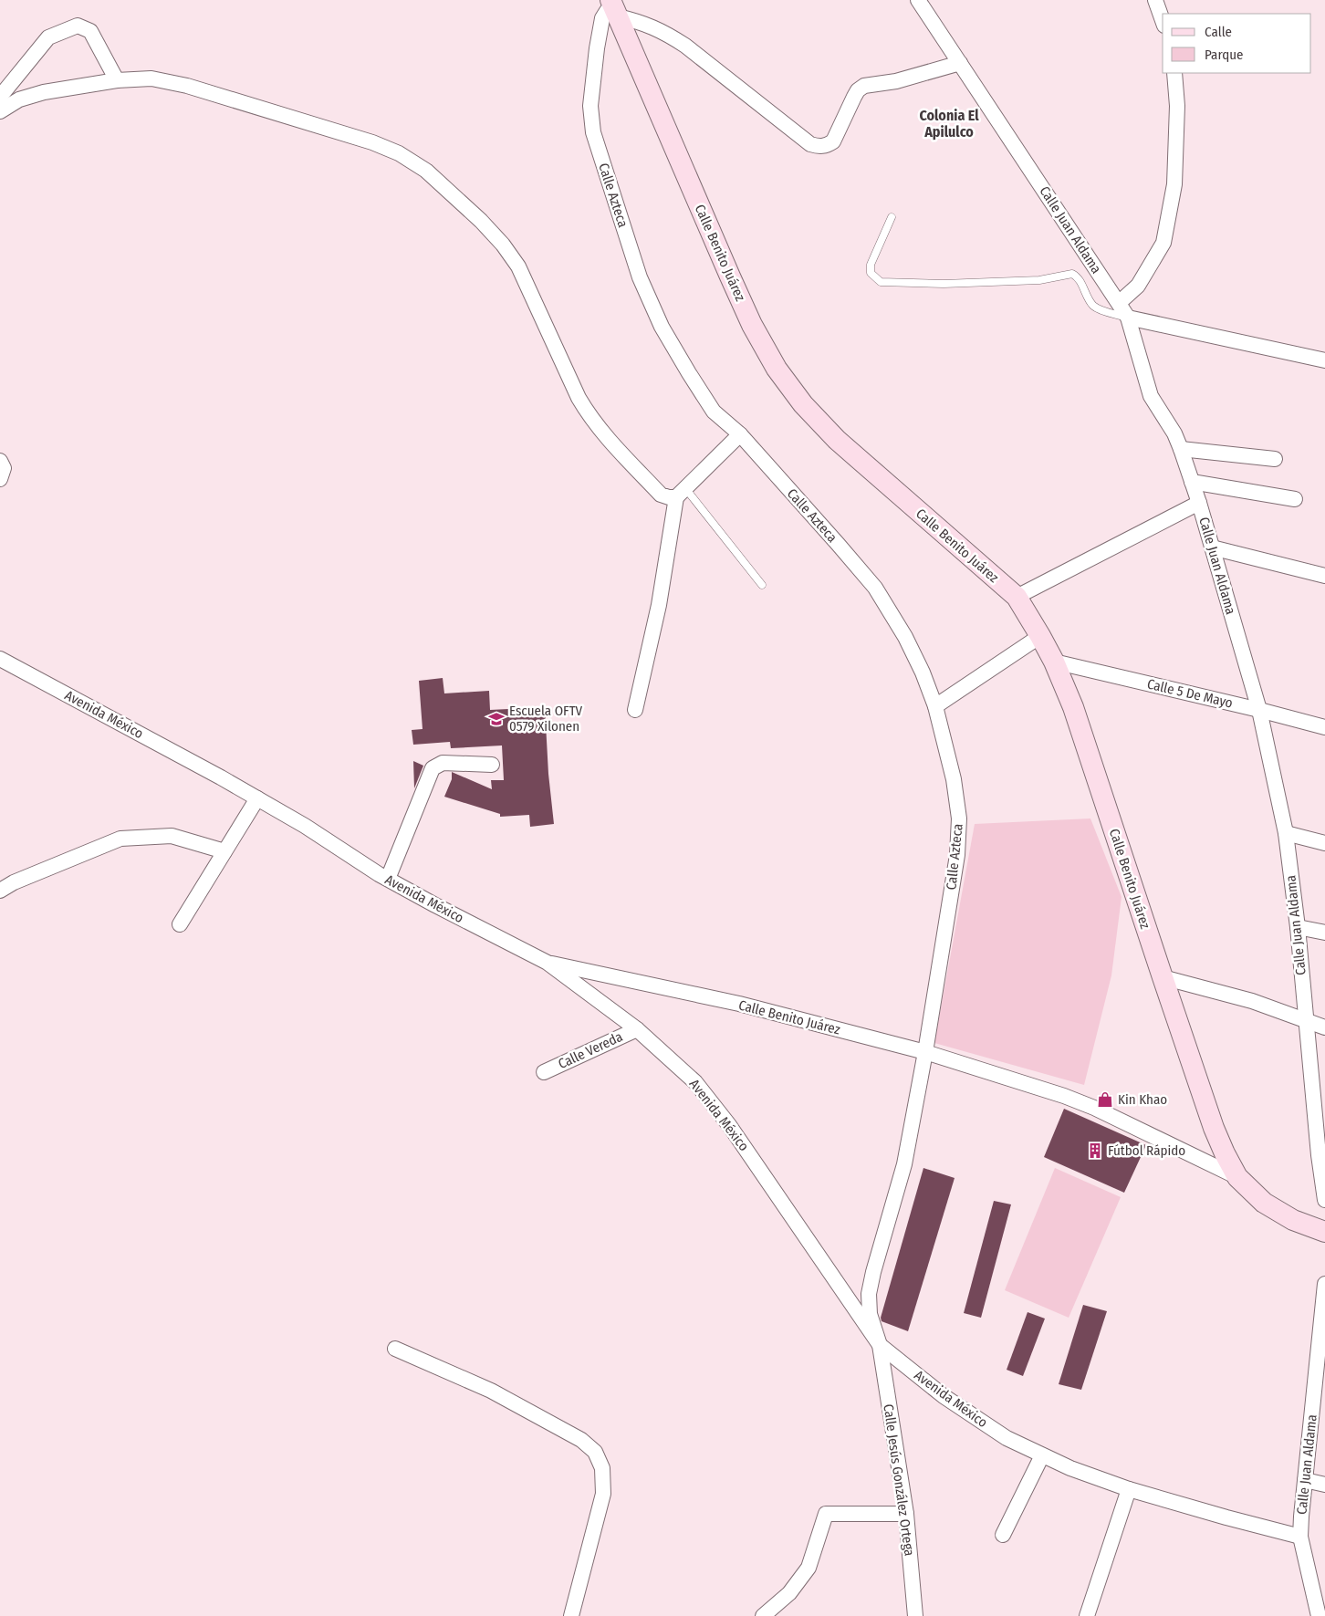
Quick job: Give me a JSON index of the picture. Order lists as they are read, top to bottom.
{
  "streets": {
    "main road": ["Calle Benito Juárez"],
    "street": [
      "Calle Azteca",
      "Calle Juan Aldama",
      "Calle 5 De Mayo",
      "Avenida México",
      "Calle Vereda",
      "Calle Jesús González Ortega"
    ]
  },
  "crossings": [
    ["Calle Azteca", "Calle Benito Juárez"],
    ["Calle Azteca", "Avenida México"],
    ["Calle Azteca", "Calle Jesús González Ortega"],
    ["Calle Juan Aldama", "Calle 5 De Mayo"],
    ["Calle Juan Aldama", "Avenida México"],
    ["Calle Benito Juárez", "Calle 5 De Mayo"],
    ["Calle Benito Juárez", "Avenida México"],
    ["Avenida México", "Calle Vereda"],
    ["Avenida México", "Calle Jesús González Ortega"]
  ],
  "districts": ["Colonia El Apilulco"],
  "places": {
    "school or university": ["Escuela OFTV 0579 Xilonen"],
    "shop": ["Kin Khao"],
    "building": ["Fútbol Rápido"]
  },
  "legend": ["Calle", "Parque"]
}
